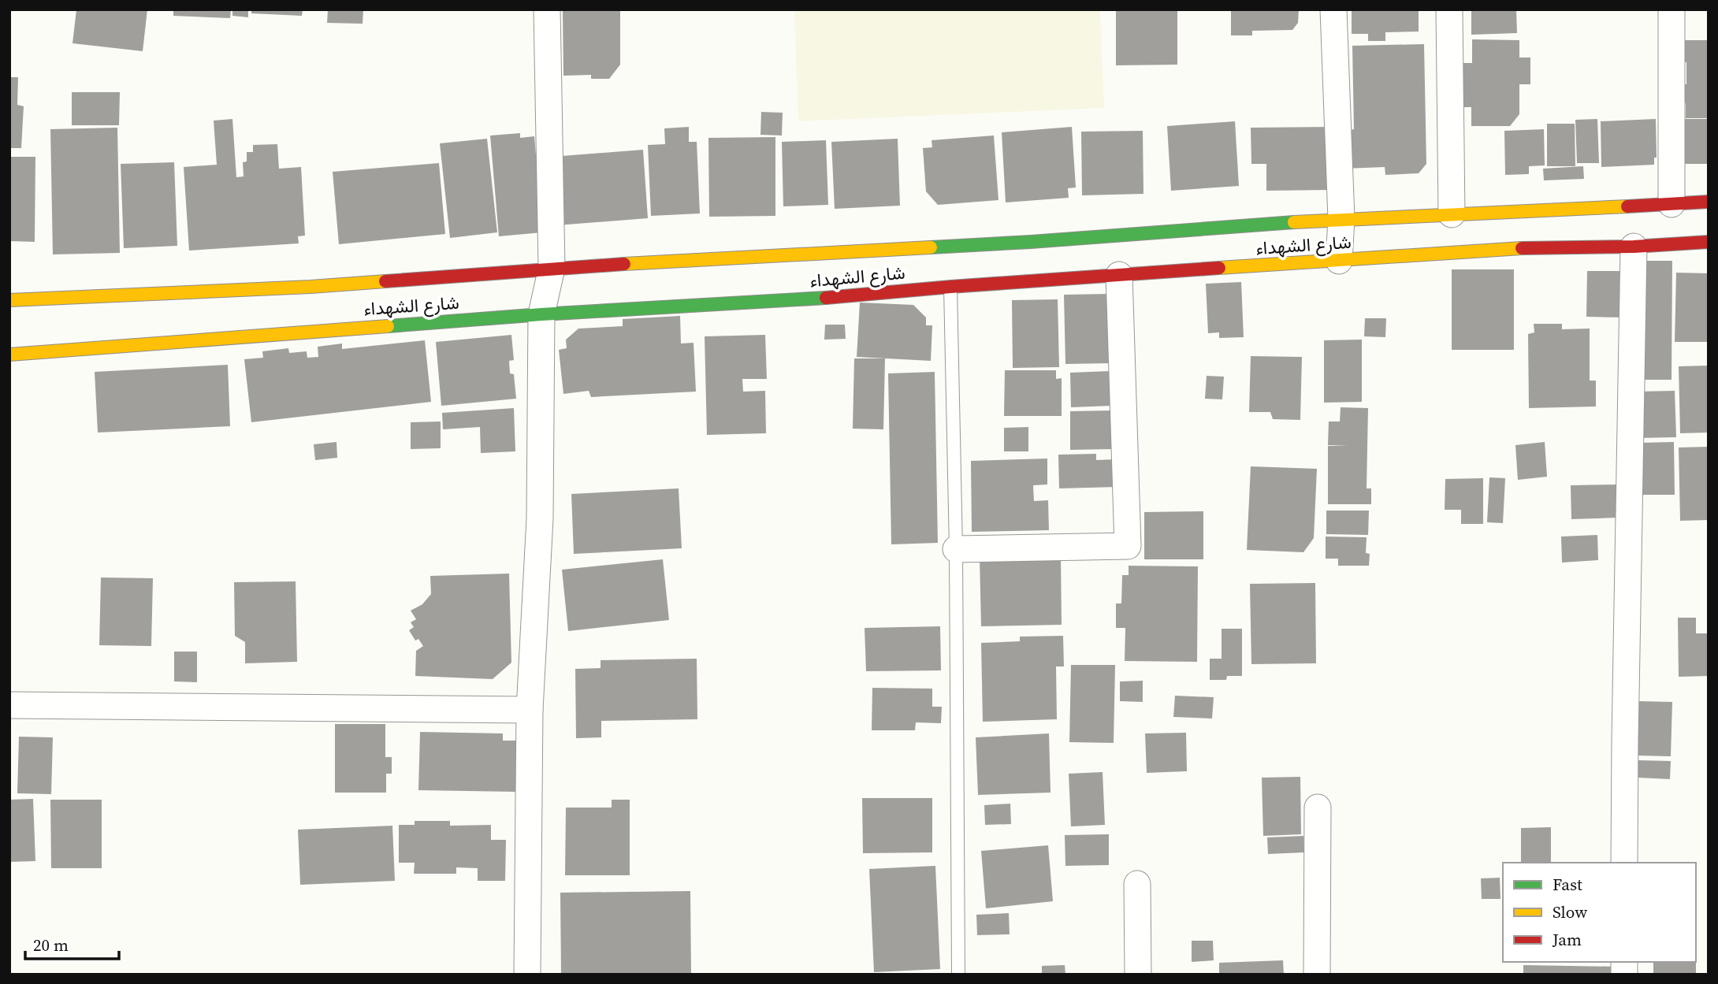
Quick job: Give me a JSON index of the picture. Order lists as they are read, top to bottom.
{
  "streets": {
    "main road": ["شارع الشهداء"]
  },
  "legend": ["Fast", "Slow", "Jam"],
  "scale_bar": "20 m"
}
